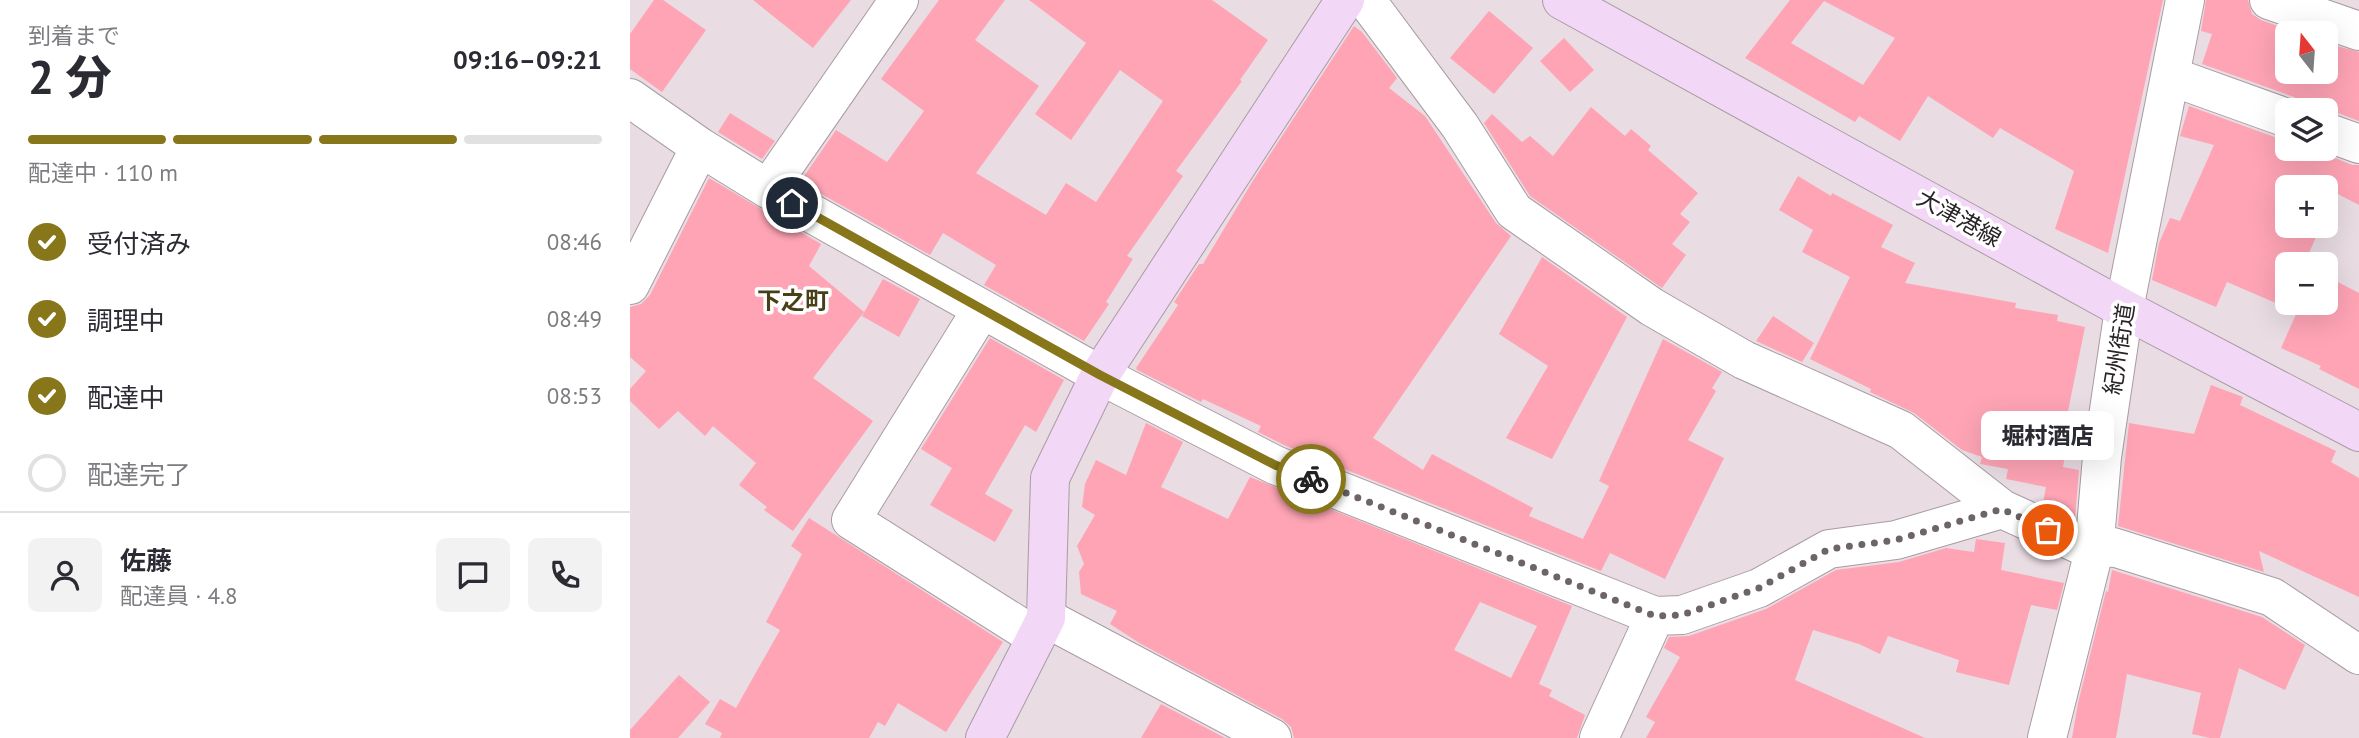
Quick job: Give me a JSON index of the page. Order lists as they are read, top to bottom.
{
  "streets": {
    "main road": ["大津港線"],
    "street": ["紀州街道"]
  },
  "crossings": [
    ["大津港線", "紀州街道"]
  ],
  "districts": ["下之町"],
  "places": ["堀村酒店"],
  "north": "top",
  "page": {
    "heading": ["2 分", "到着まで", "09:16–09:21"],
    "panel": ["佐藤", "配達員 · 4.8"],
    "map_buttons": ["+", "−"],
    "bar": "配達中 · 110 m",
    "list": [
      ["受付済み", "08:46"],
      ["調理中", "08:49"],
      ["配達中", "08:53"],
      "配達完了"
    ],
    "bubble": "堀村酒店"
  }
}
